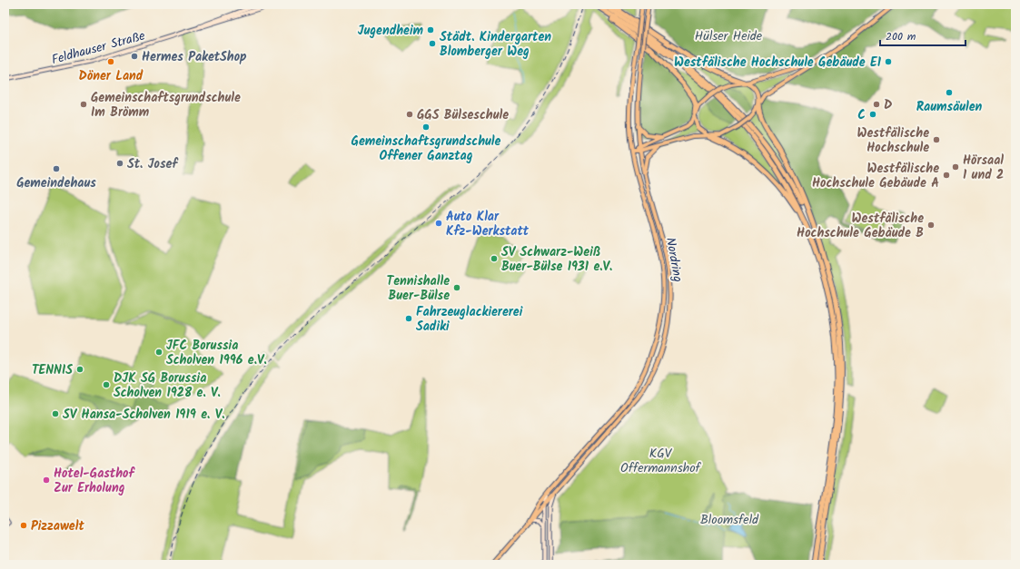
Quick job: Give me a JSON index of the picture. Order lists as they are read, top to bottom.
{
  "streets": {
    "main road": ["Nordring"],
    "street": ["Feldhauser Straße"]
  },
  "parks": ["Hülser Heide", "KGV Offermannshof", "Bloomsfeld"],
  "places": [
    "Jugendheim",
    "Städt. Kindergarten Blomberger Weg",
    "Hermes PaketShop",
    "Döner Land",
    "Westfälische Hochschule Gebäude E1",
    "Raumsäulen",
    "Gemeinschaftsgrundschule Im Brömm",
    "D",
    "GGS Bülseschule",
    "C",
    "Gemeinschaftsgrundschule Offener Ganztag",
    "Westfälische Hochschule",
    "St. Josef",
    "Hörsaal 1 und 2",
    "Gemeindehaus",
    "Westfälische Hochschule Gebäude A",
    "Auto Klar Kfz-Werkstatt",
    "Westfälische Hochschule Gebäude B",
    "SV Schwarz-Weiß Buer-Bülse 1931 e.V.",
    "Tennishalle Buer-Bülse",
    "Fahrzeuglackiererei Sadiki",
    "JFC Borussia Scholven 1996 e.V.",
    "TENNIS",
    "DJK SG Borussia Scholven 1928 e. V.",
    "SV Hansa-Scholven 1919 e. V.",
    "Hotel-Gasthof Zur Erholung",
    "Pizzawelt"
  ],
  "scale_bar": "200 m"
}
